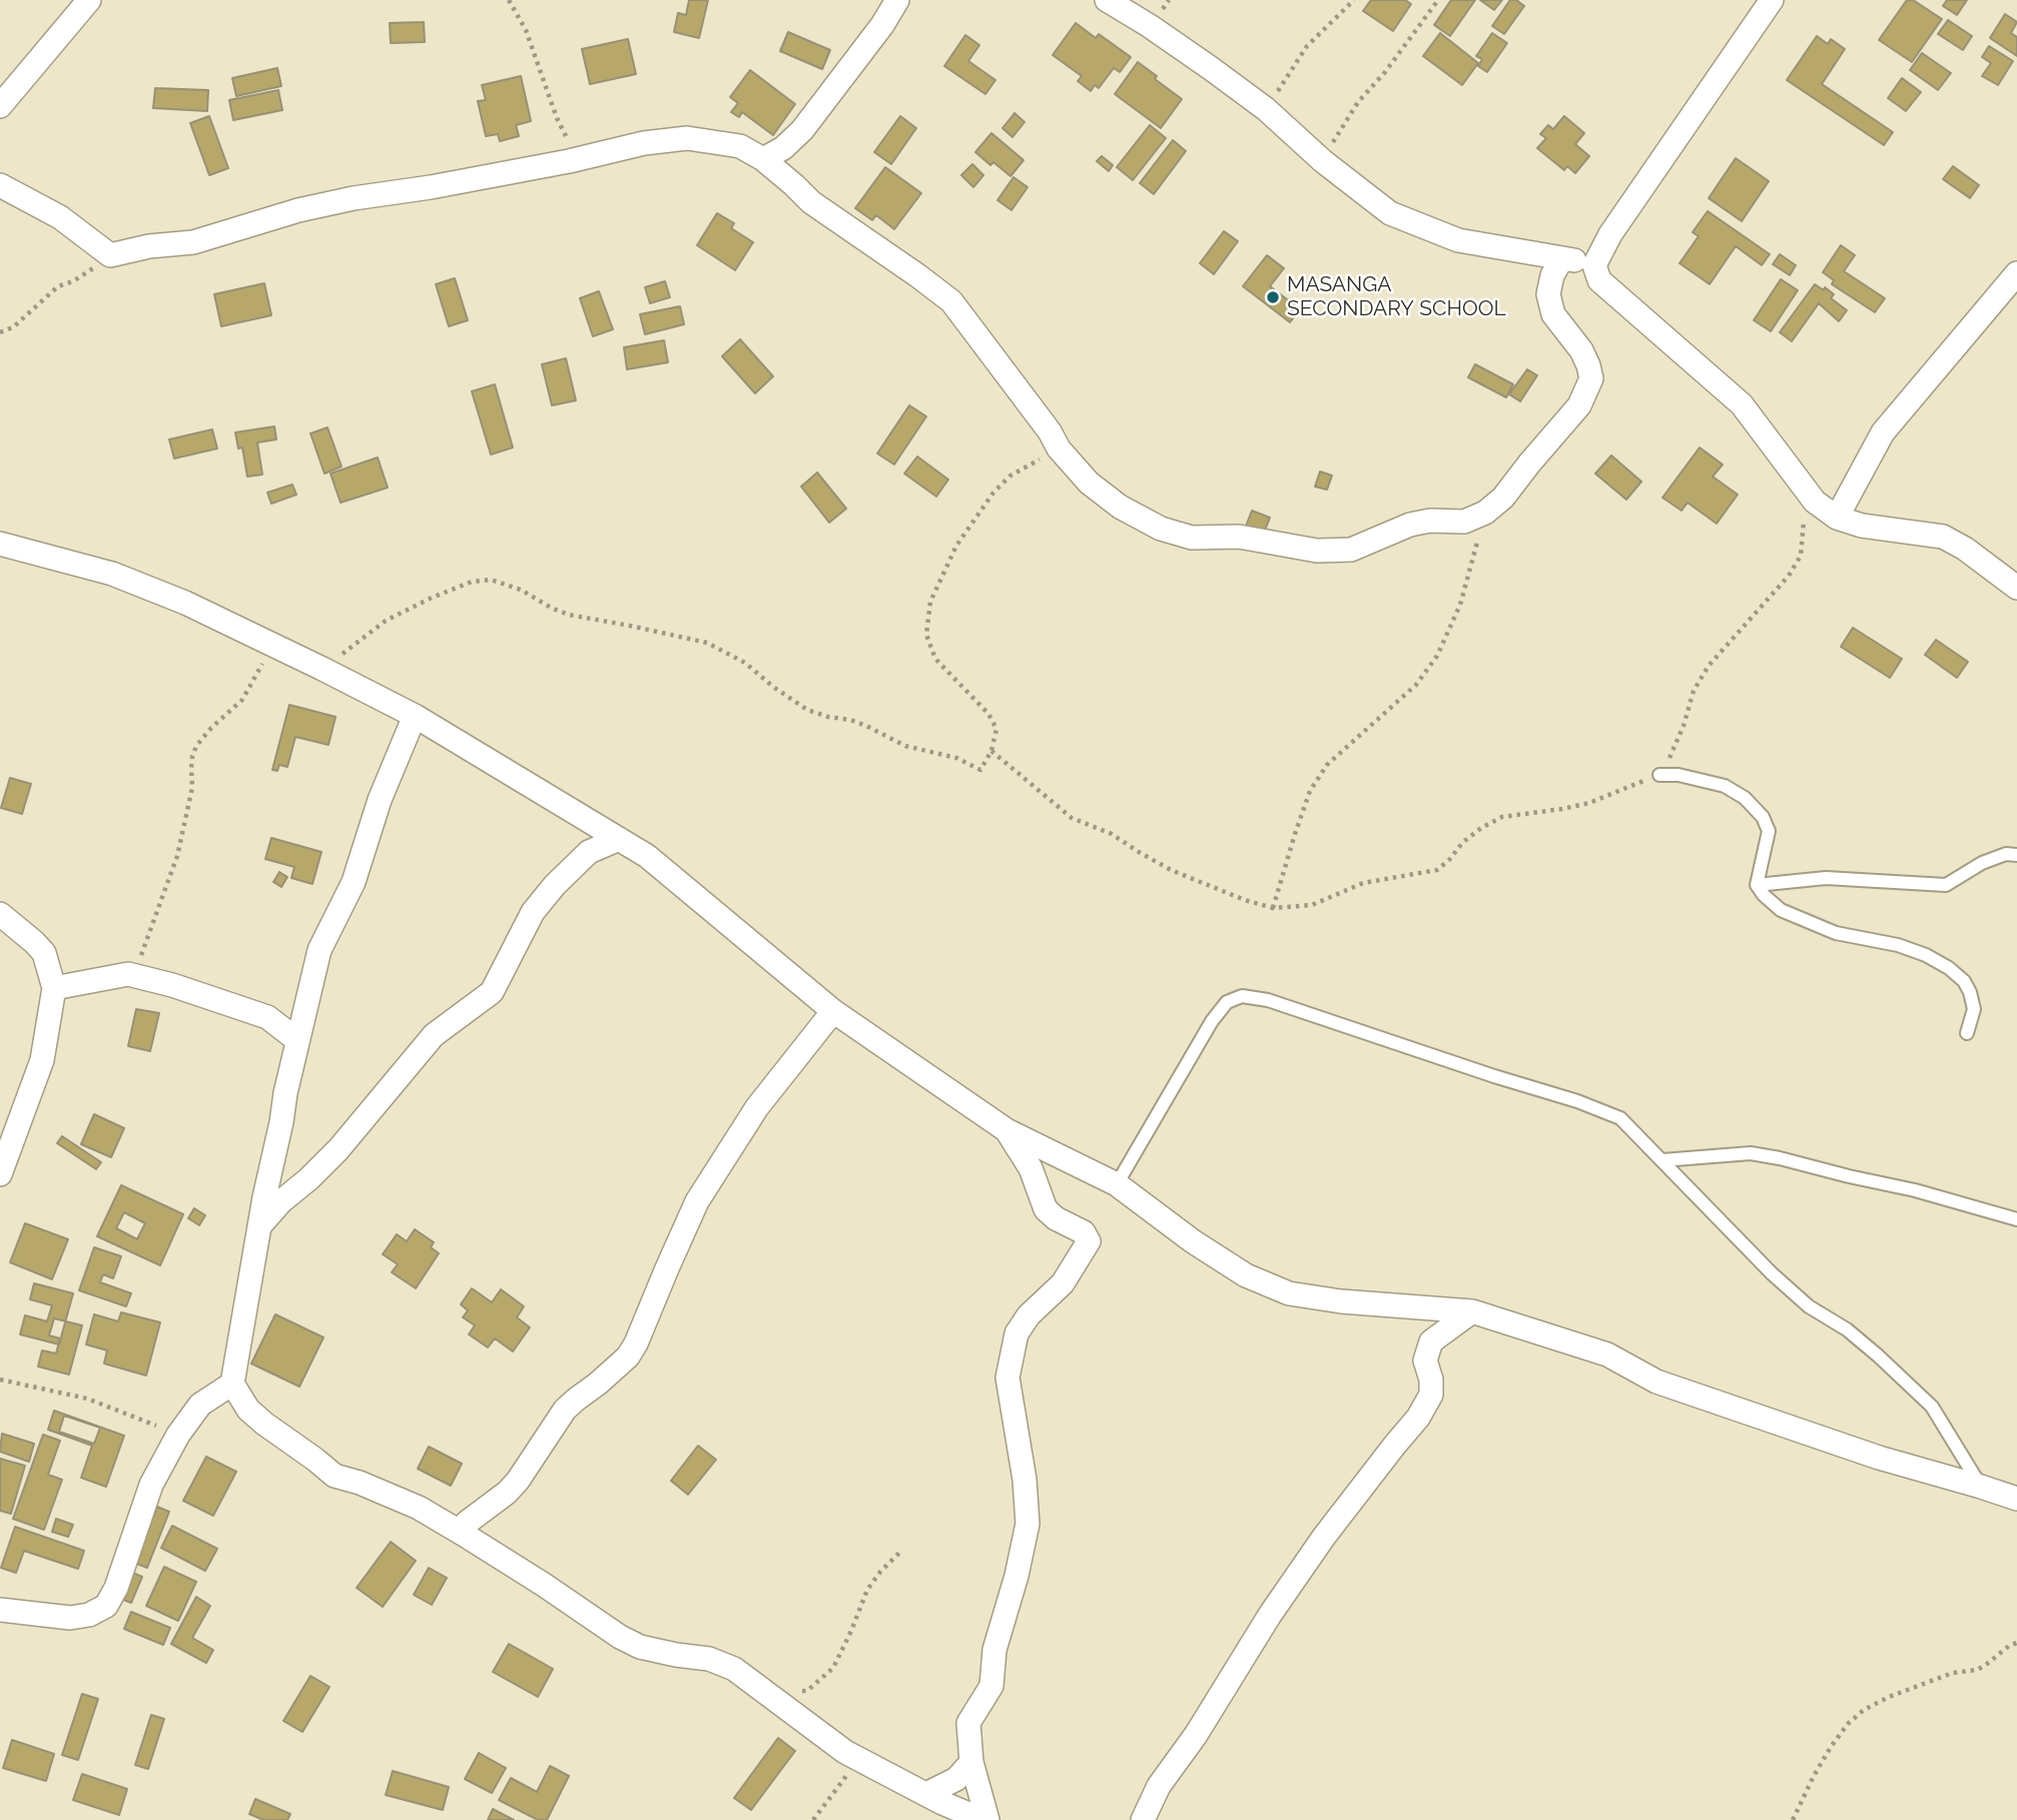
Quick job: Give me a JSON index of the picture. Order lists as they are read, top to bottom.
{
  "places": ["MASANGA SECONDARY SCHOOL"]
}
